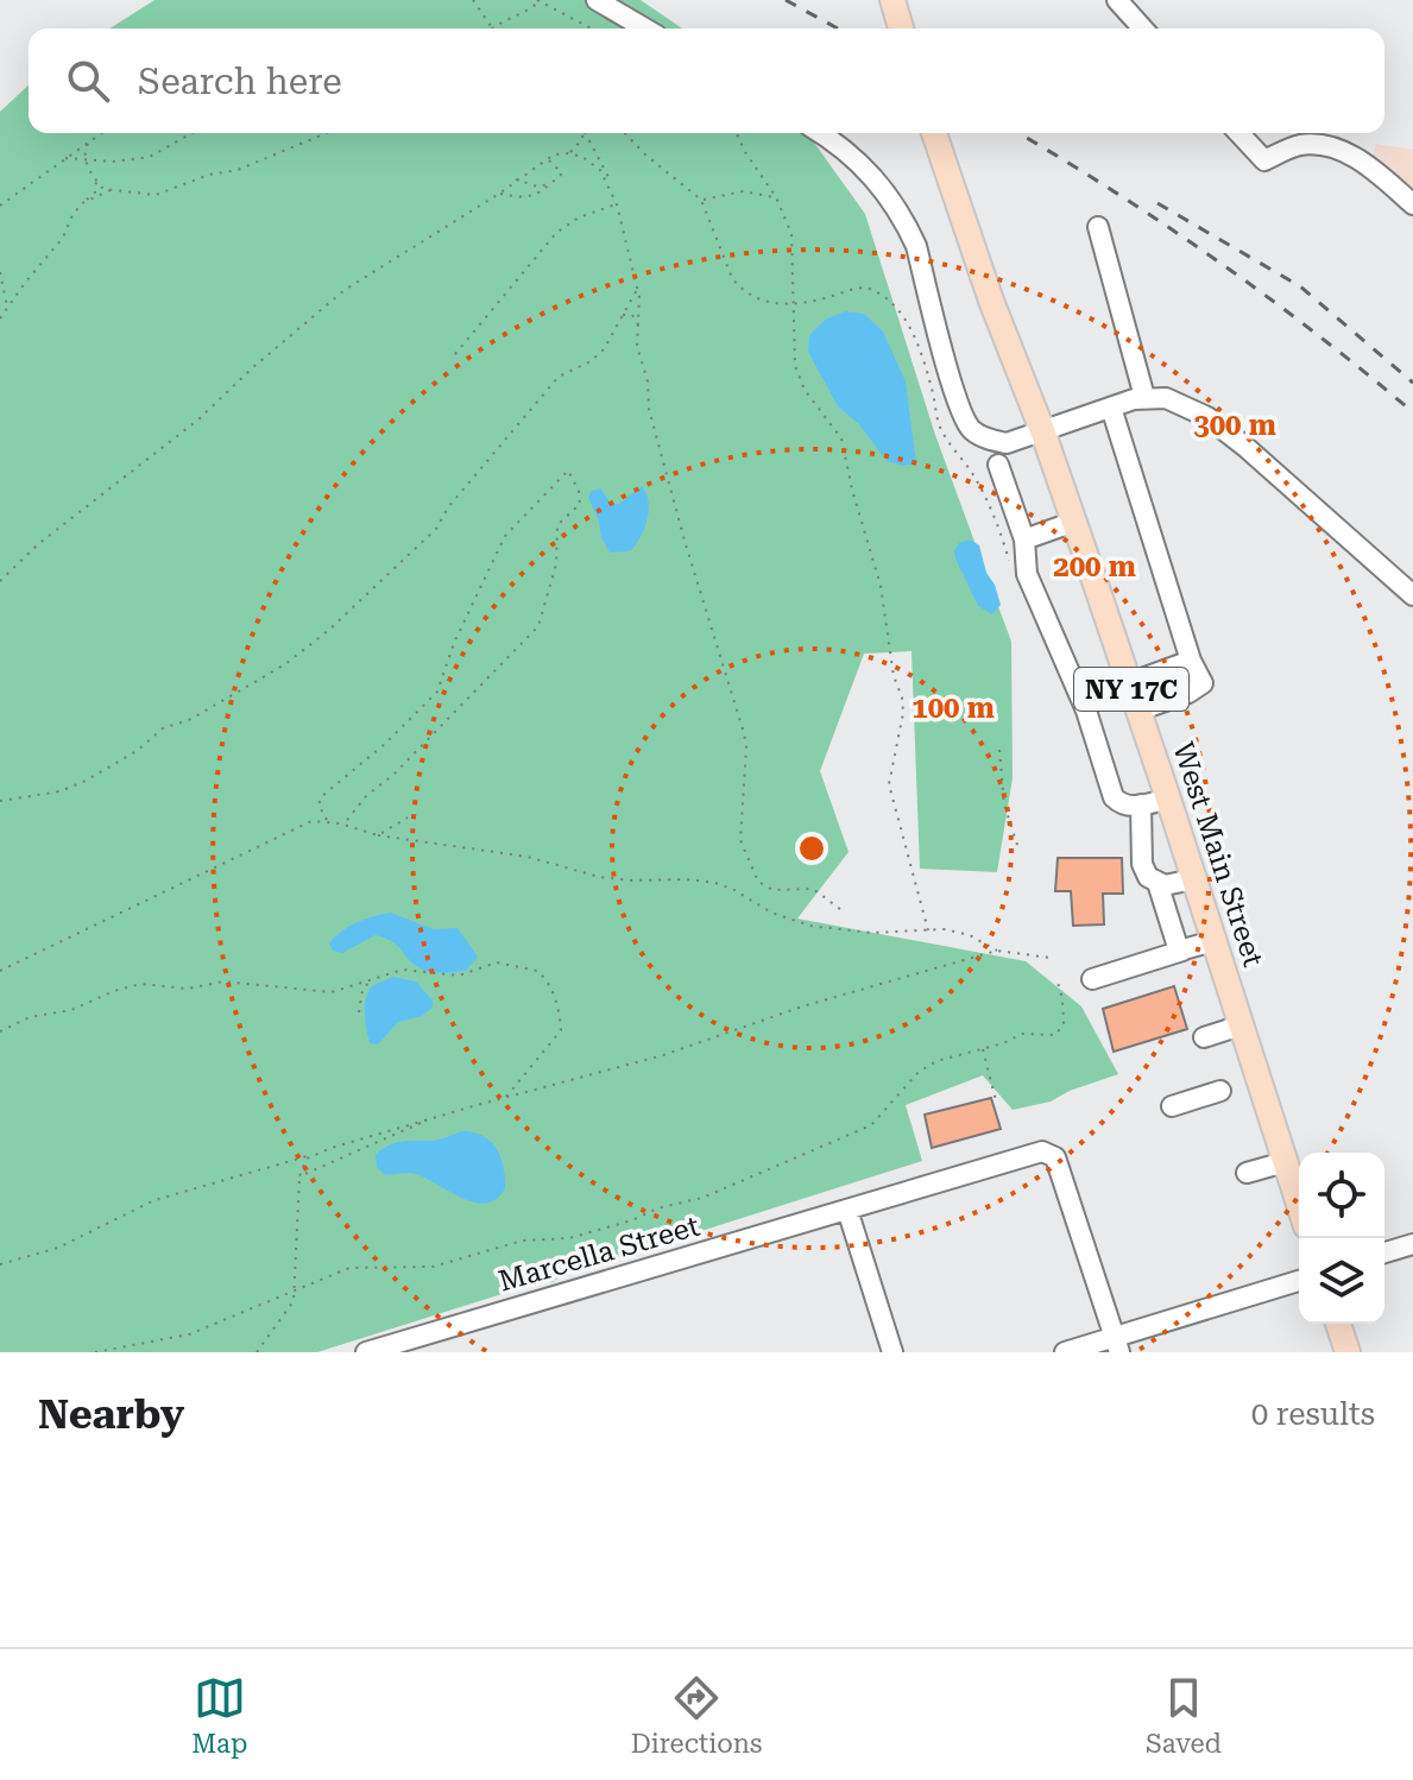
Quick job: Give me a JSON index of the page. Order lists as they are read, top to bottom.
{
  "streets": {
    "main road": ["NY 17C", "West Main Street"],
    "street": ["Marcella Street"]
  },
  "page": {
    "search": "Search here",
    "heading": ["Nearby", "0 results"],
    "nav": ["Map", "Directions", "Saved"]
  },
  "rings": ["300 m", "200 m", "100 m"]
}
